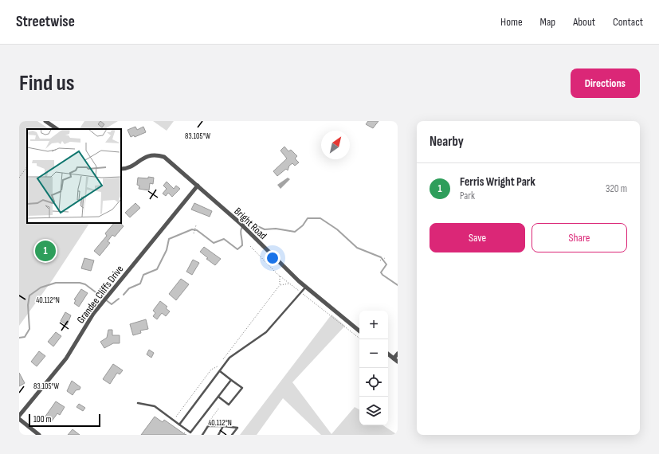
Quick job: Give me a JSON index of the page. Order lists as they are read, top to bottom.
{
  "streets": {
    "street": ["Bright Road", "Grandee Cliffs Drive"]
  },
  "crossings": [
    ["Bright Road", "Grandee Cliffs Drive"]
  ],
  "scale_bar": "100 m",
  "north": "top right",
  "page": {
    "header": "Streetwise",
    "nav": [
      "Home",
      "Map",
      "About",
      "Contact"
    ],
    "buttons": [
      "Directions",
      ["Save", "Share"]
    ],
    "title": "Find us",
    "heading": "Nearby",
    "list": [
      {
        "mark": "1",
        "name": "Ferris Wright Park",
        "note": "Park",
        "value": "320 m"
      }
    ],
    "pins": "1",
    "map_buttons": ["+", "−"],
    "scale": "100 m"
  },
  "coordinates": ["83.105°W", "40.112°N"]
}
